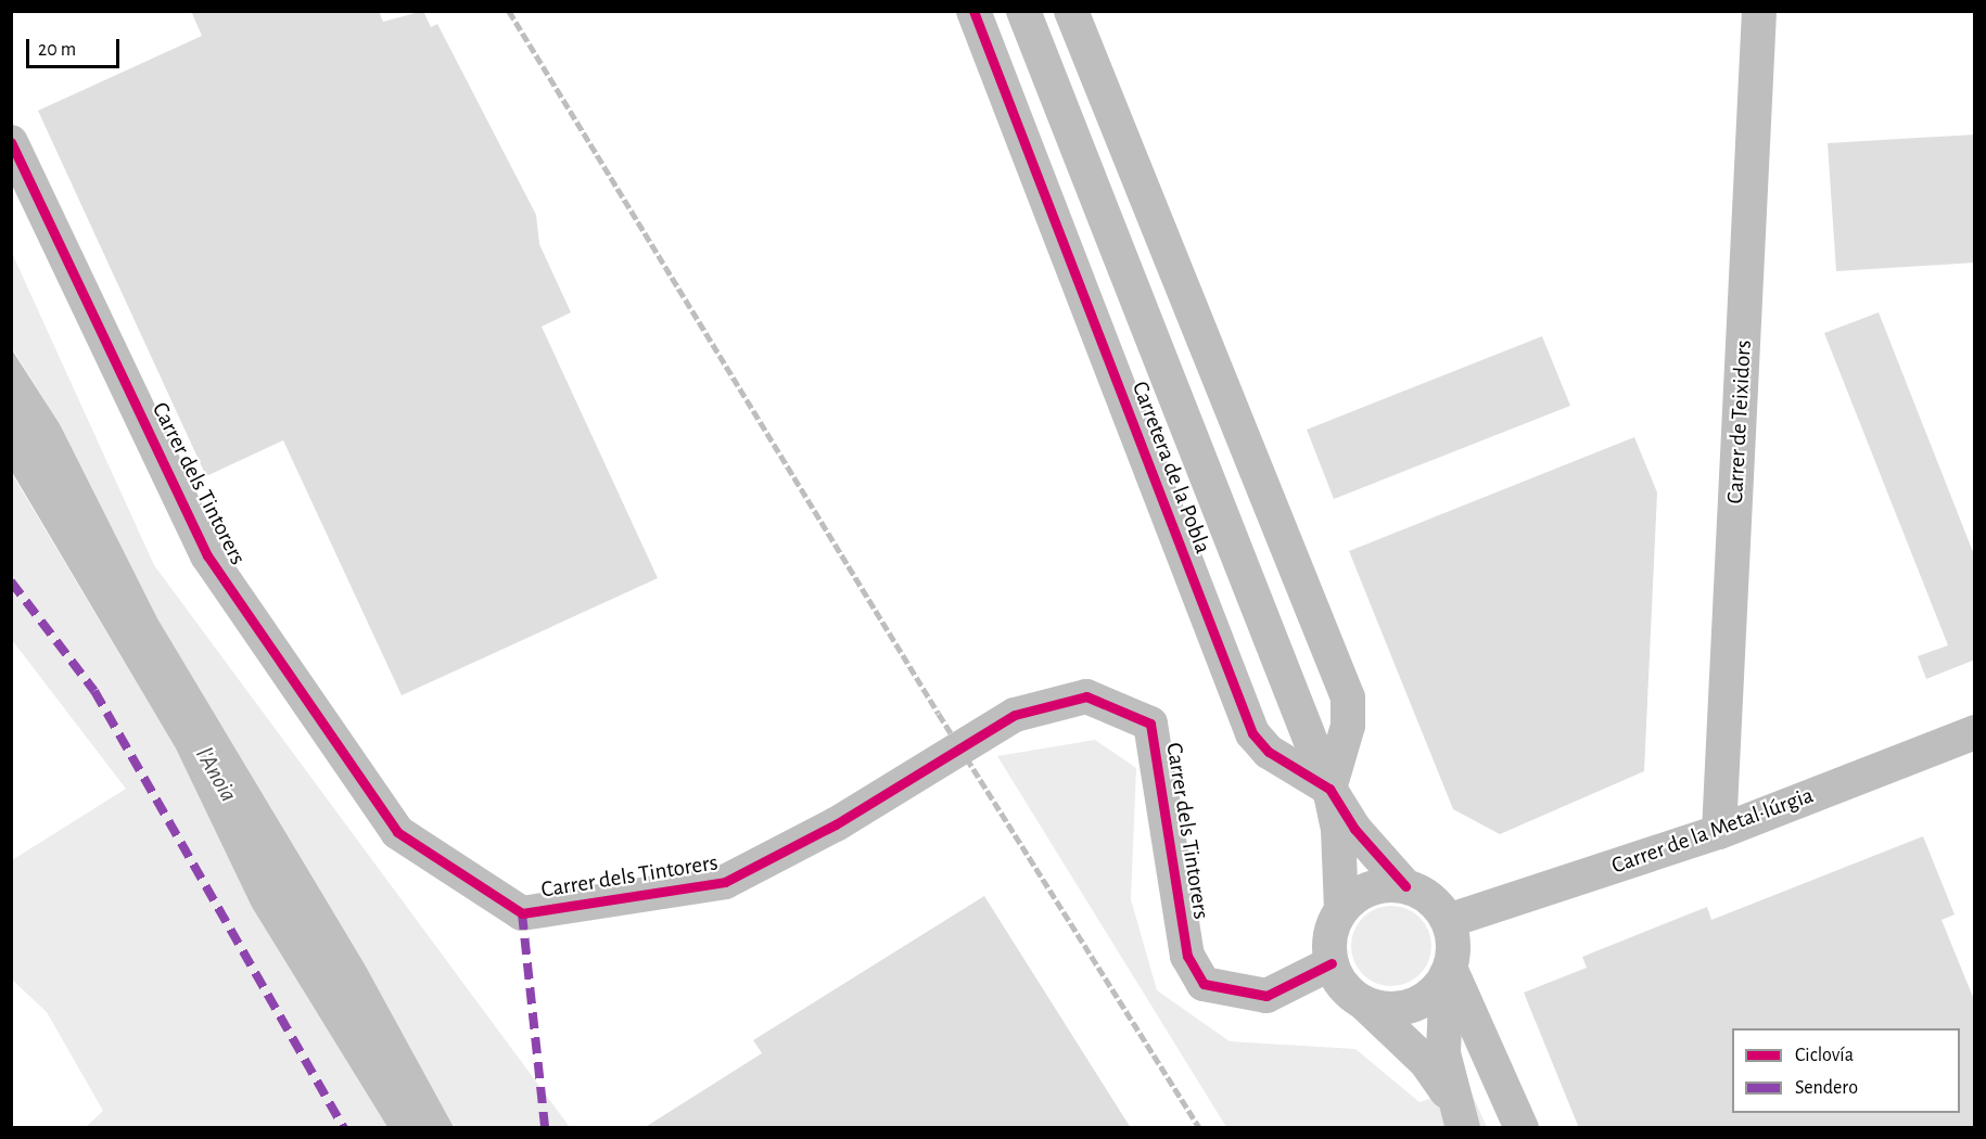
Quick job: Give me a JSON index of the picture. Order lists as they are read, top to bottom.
{
  "streets": {
    "street": [
      "Carrer de Teixidors",
      "Carretera de la Pobla",
      "Carrer dels Tintorers",
      "Carrer de la Metal·lúrgia"
    ]
  },
  "crossings": [
    ["Carrer de Teixidors", "Carrer de la Metal·lúrgia"],
    ["Carretera de la Pobla", "Carrer dels Tintorers"],
    ["Carretera de la Pobla", "Carrer de la Metal·lúrgia"],
    ["Carrer dels Tintorers", "Carrer de la Metal·lúrgia"]
  ],
  "water": ["l'Anoia"],
  "legend": ["Ciclovía", "Sendero"],
  "scale_bar": "20 m"
}
